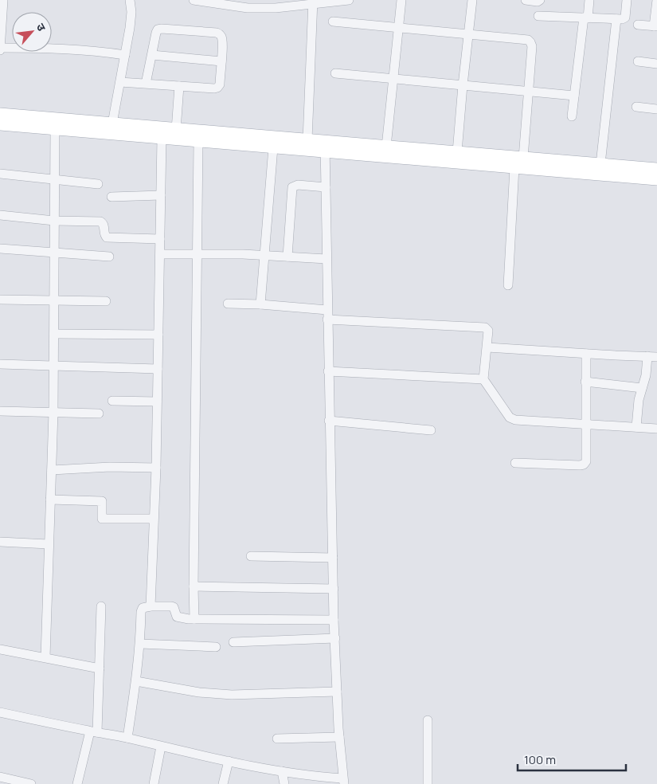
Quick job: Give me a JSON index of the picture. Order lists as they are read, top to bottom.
{
  "scale_bar": "100 m",
  "north": "top right"
}
